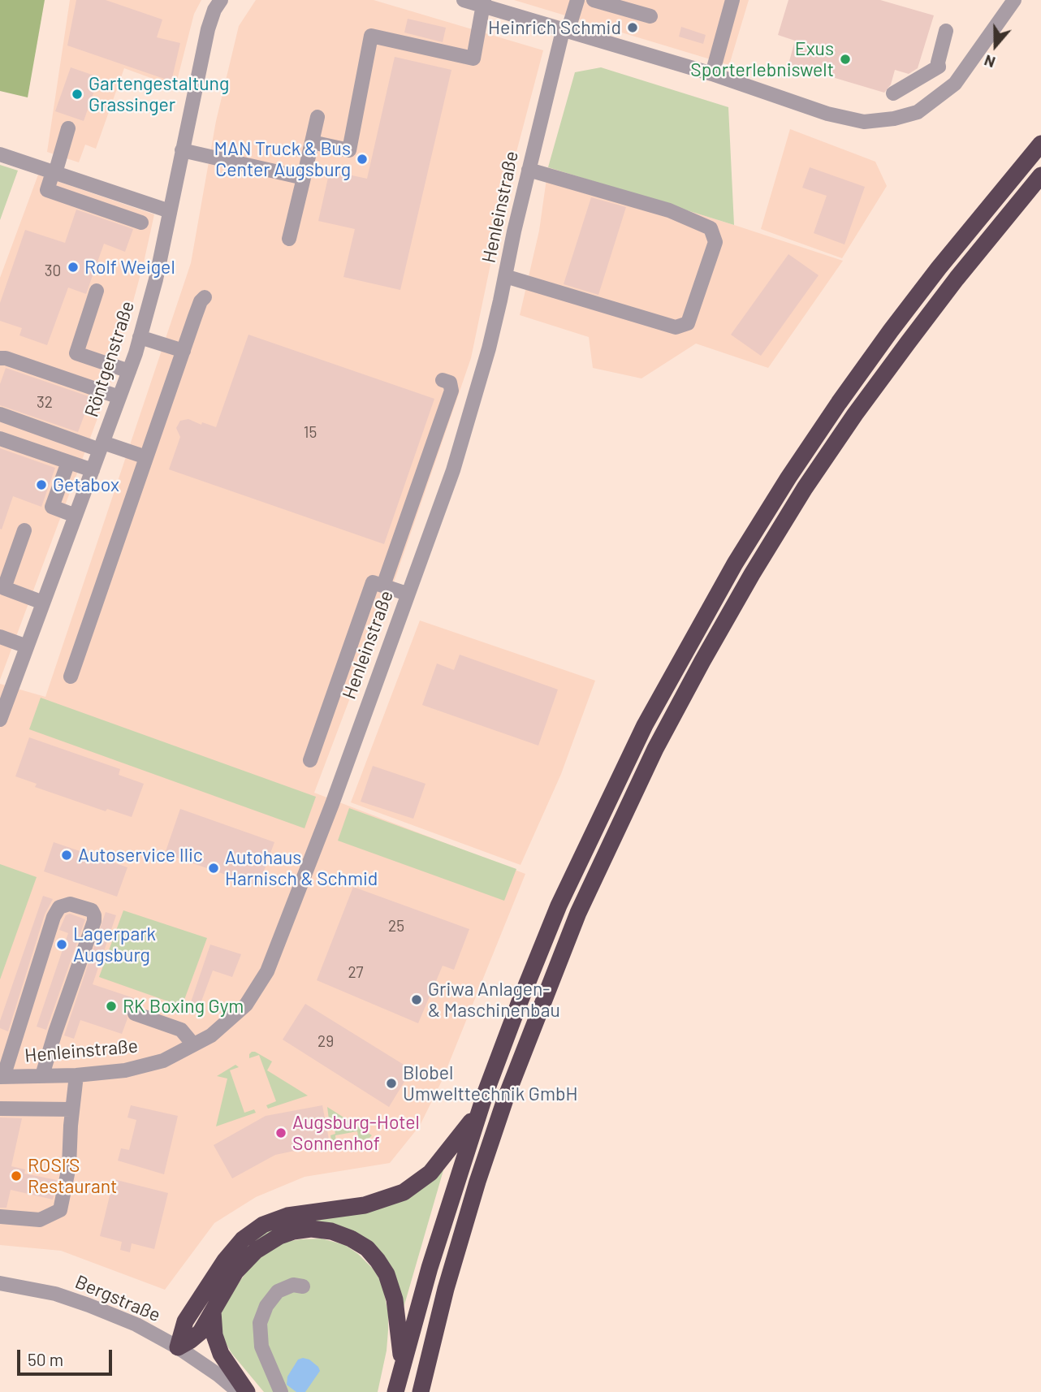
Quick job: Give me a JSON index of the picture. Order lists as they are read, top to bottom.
{
  "streets": {
    "street": ["Henleinstraße", "Röntgenstraße", "Bergstraße"]
  },
  "places": [
    "Heinrich Schmid",
    "Exus Sporterlebniswelt",
    "Gartengestaltung Grassinger",
    "MAN Truck & Bus Center Augsburg",
    "Rolf Weigel",
    "Getabox",
    "Autoservice Ilic",
    "Autohaus Harnisch & Schmid",
    "Lagerpark Augsburg",
    "Griwa Anlagen- & Maschinenbau",
    "RK Boxing Gym",
    "Blobel Umwelttechnik GmbH",
    "Augsburg-Hotel Sonnenhof",
    "ROSI’S Restaurant"
  ],
  "house_numbers": [
    "30",
    "32",
    "15",
    "25",
    "27",
    "29"
  ],
  "scale_bar": "50 m",
  "north": "bottom"
}
